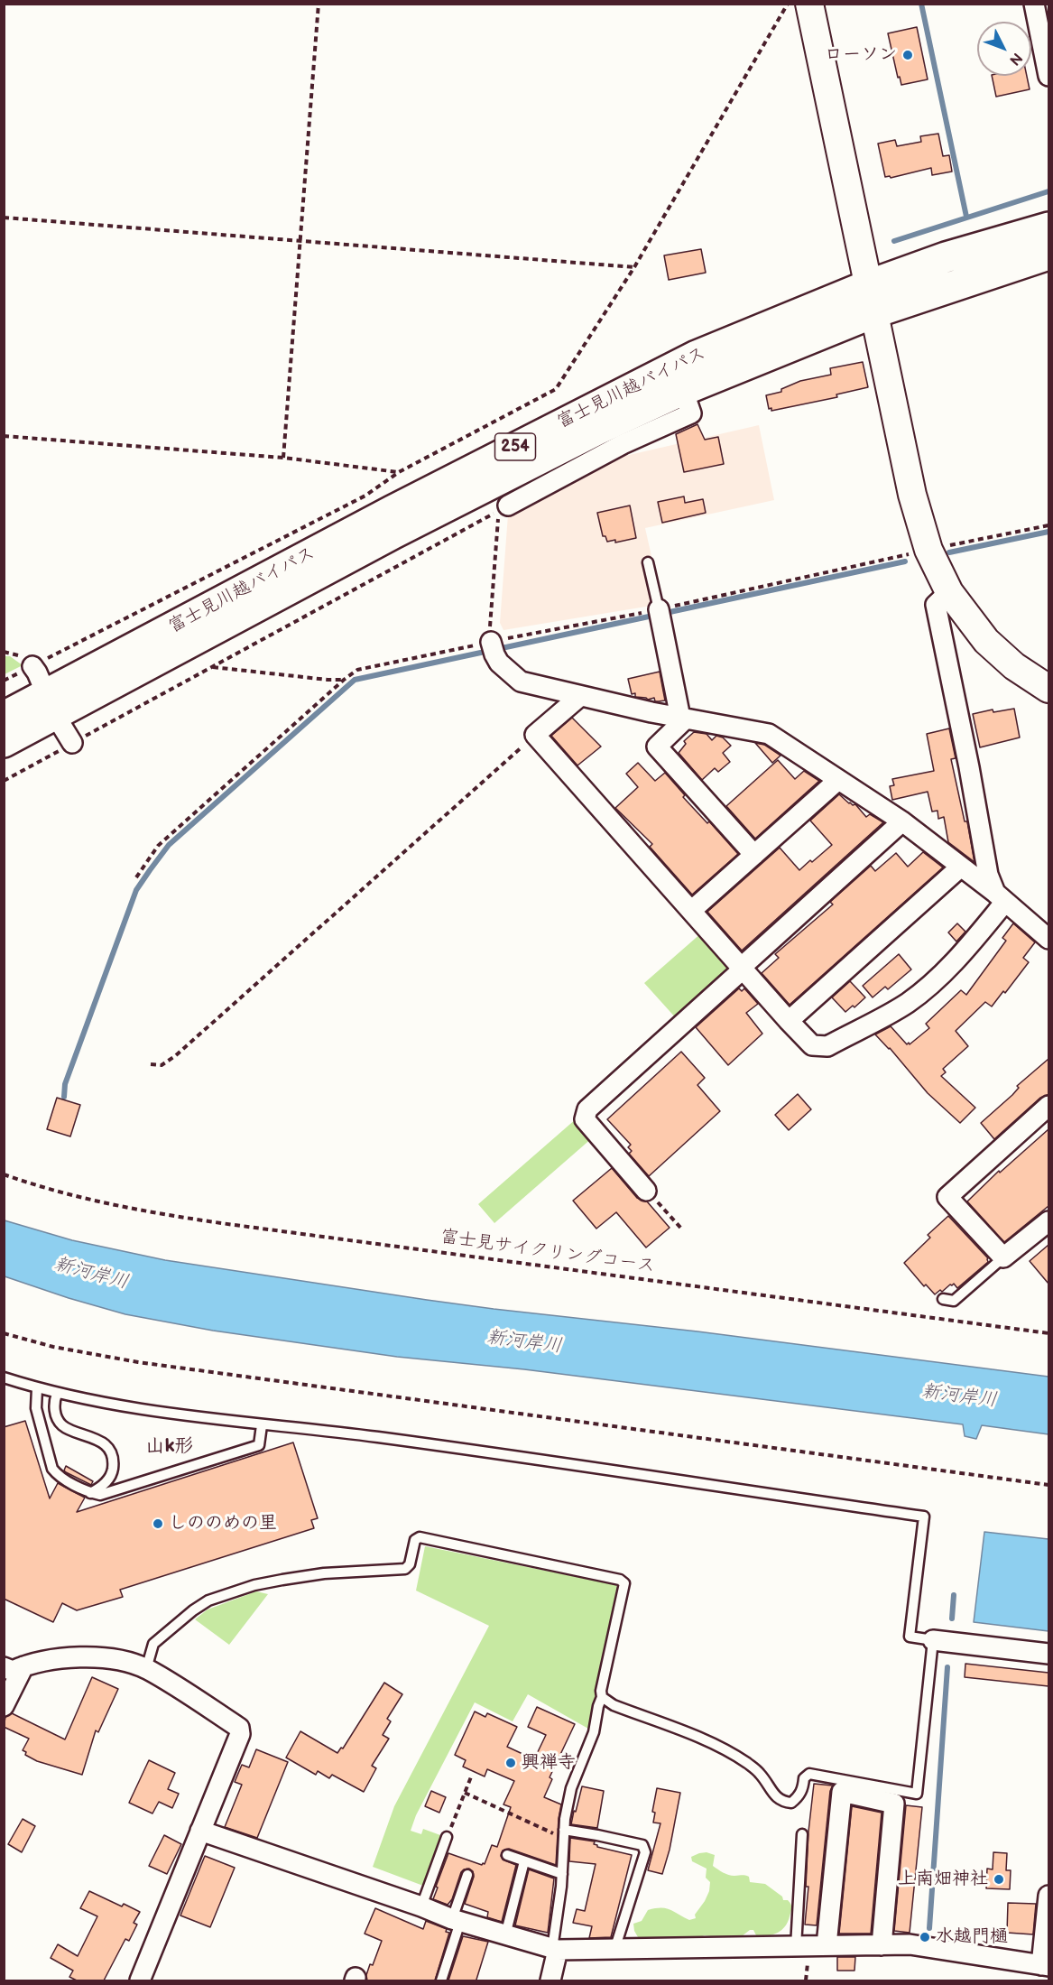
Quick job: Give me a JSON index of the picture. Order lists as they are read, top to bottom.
{
  "streets": {
    "highway": ["富士見川越バイパス", "254"],
    "path": ["富士見サイクリングコース"]
  },
  "districts": ["山k形"],
  "water": ["新河岸川"],
  "places": [
    "ローソン",
    "しののめの里",
    "興禅寺",
    "上南畑神社",
    "水越門樋"
  ],
  "north": "bottom right"
}
